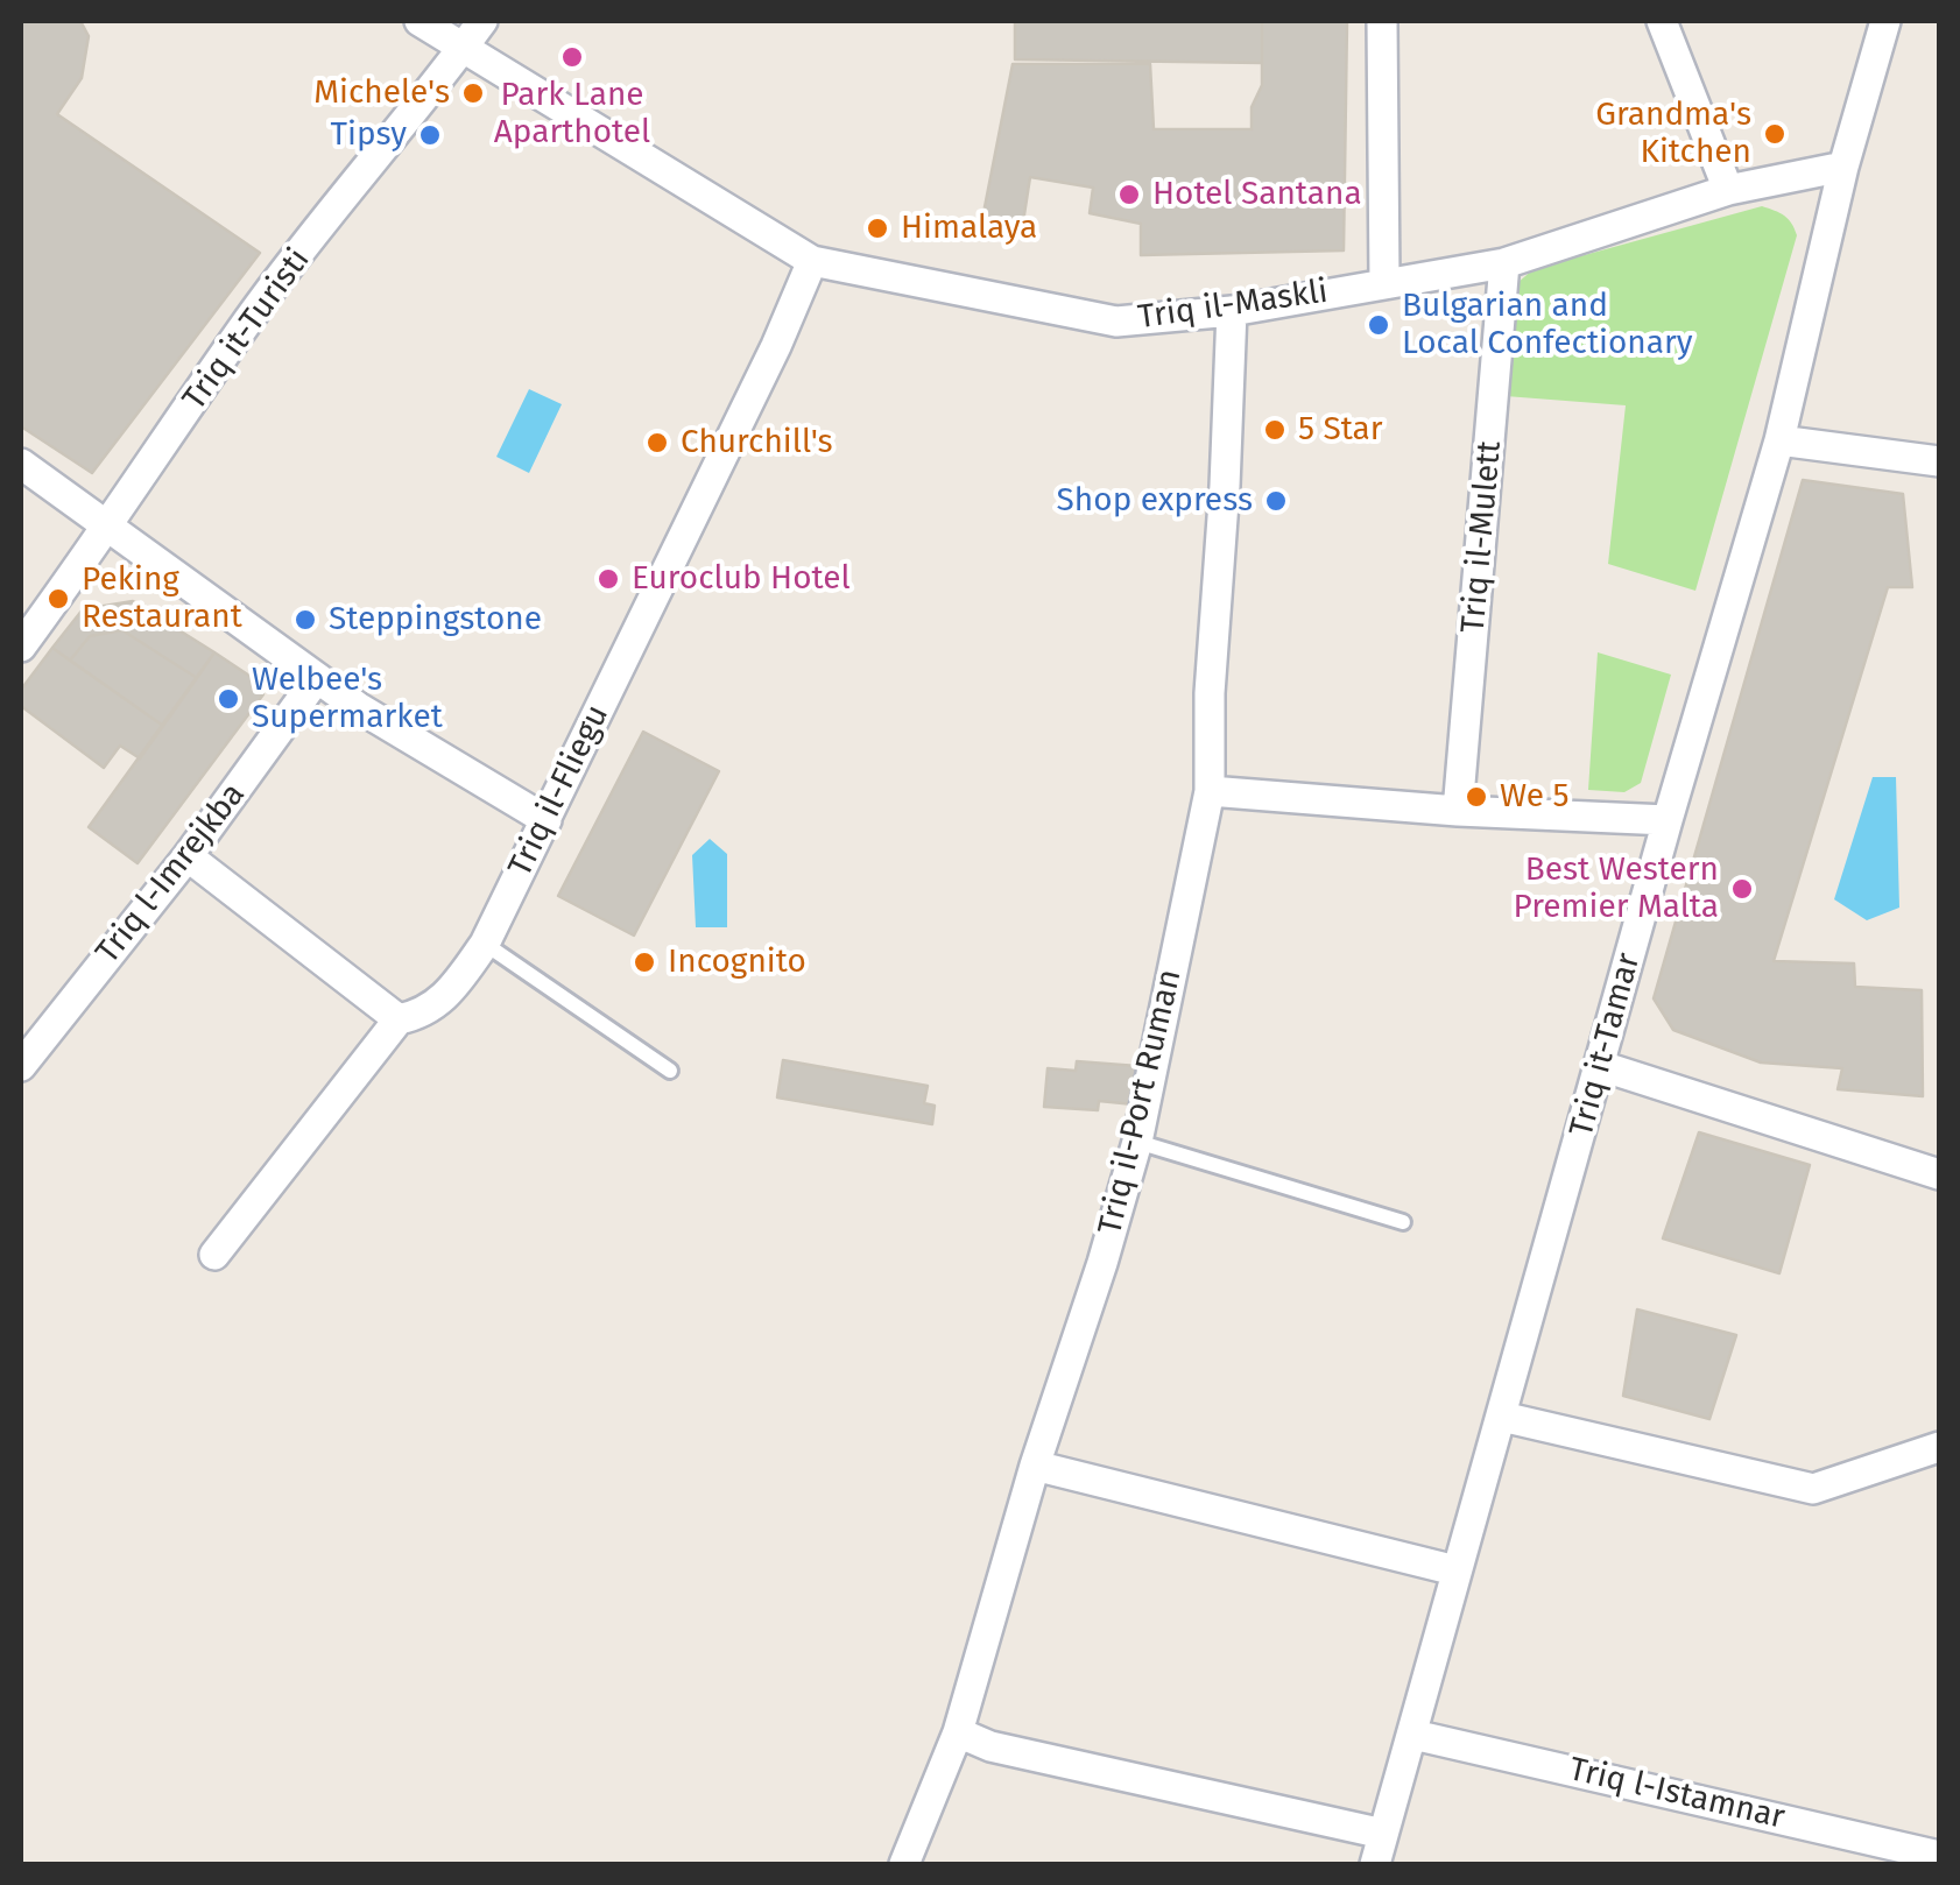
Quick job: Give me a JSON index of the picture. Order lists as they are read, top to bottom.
{
  "streets": {
    "street": [
      "Triq il-Maskli",
      "Triq it-Turisti",
      "Triq il-Mulett",
      "Triq il-Fliegu",
      "Triq l-Imrejkba",
      "Triq it-Tamar",
      "Triq il-Port Ruman",
      "Triq l-Istamnar"
    ]
  },
  "crossings": [
    ["Triq il-Maskli", "Triq it-Turisti"],
    ["Triq il-Maskli", "Triq il-Mulett"],
    ["Triq il-Maskli", "Triq il-Fliegu"],
    ["Triq il-Maskli", "Triq it-Tamar"],
    ["Triq il-Maskli", "Triq il-Port Ruman"],
    ["Triq it-Tamar", "Triq l-Istamnar"]
  ],
  "places": [
    "Park Lane Aparthotel",
    "Michele's",
    "Grandma's Kitchen",
    "Tipsy",
    "Hotel Santana",
    "Himalaya",
    "Bulgarian and Local Confectionary",
    "5 Star",
    "Churchill's",
    "Shop express",
    "Euroclub Hotel",
    "Peking Restaurant",
    "Steppingstone",
    "Welbee's Supermarket",
    "We 5",
    "Best Western Premier Malta",
    "Incognito"
  ]
}
